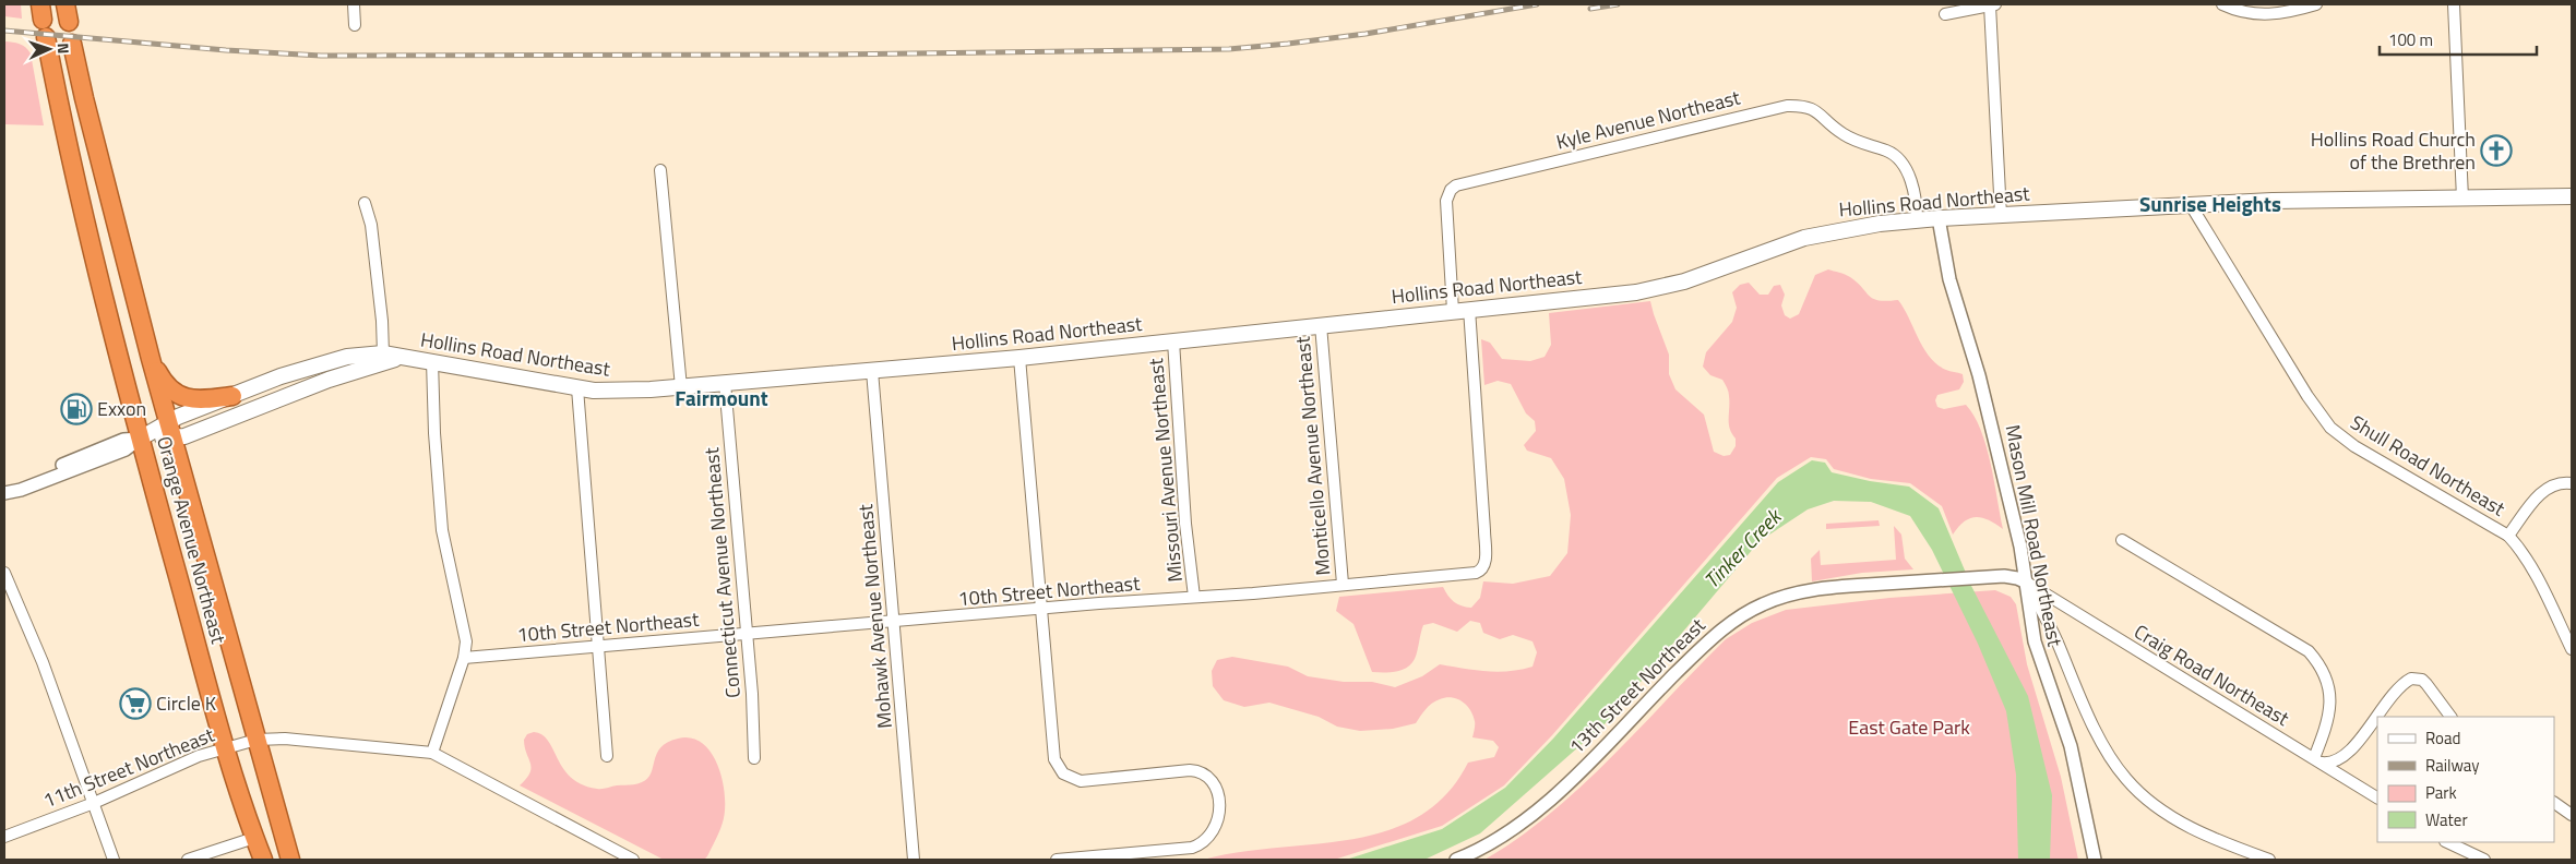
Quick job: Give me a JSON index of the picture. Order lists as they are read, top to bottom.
{
  "streets": {
    "highway": ["Orange Avenue Northeast"],
    "main road": ["Hollins Road Northeast"],
    "street": [
      "Kyle Avenue Northeast",
      "Monticello Avenue Northeast",
      "Shull Road Northeast",
      "Missouri Avenue Northeast",
      "Mason Mill Road Northeast",
      "Connecticut Avenue Northeast",
      "10th Street Northeast",
      "Mohawk Avenue Northeast",
      "Craig Road Northeast",
      "13th Street Northeast",
      "11th Street Northeast"
    ]
  },
  "crossings": [
    ["Kyle Avenue Northeast", "Hollins Road Northeast"],
    ["Hollins Road Northeast", "Monticello Avenue Northeast"],
    ["Hollins Road Northeast", "Shull Road Northeast"],
    ["Hollins Road Northeast", "Missouri Avenue Northeast"],
    ["Hollins Road Northeast", "Mason Mill Road Northeast"],
    ["Hollins Road Northeast", "Orange Avenue Northeast"],
    ["Hollins Road Northeast", "Connecticut Avenue Northeast"],
    ["Hollins Road Northeast", "10th Street Northeast"],
    ["Hollins Road Northeast", "Mohawk Avenue Northeast"],
    ["Monticello Avenue Northeast", "10th Street Northeast"],
    ["Missouri Avenue Northeast", "10th Street Northeast"],
    ["Mason Mill Road Northeast", "Craig Road Northeast"],
    ["Mason Mill Road Northeast", "13th Street Northeast"],
    ["Orange Avenue Northeast", "11th Street Northeast"],
    ["Connecticut Avenue Northeast", "10th Street Northeast"],
    ["10th Street Northeast", "Mohawk Avenue Northeast"],
    ["Craig Road Northeast", "13th Street Northeast"]
  ],
  "districts": ["Sunrise Heights", "Fairmount"],
  "water": ["Tinker Creek"],
  "parks": ["East Gate Park"],
  "places": {
    "church": ["Hollins Road Church of the Brethren"],
    "fuel station": ["Exxon"],
    "supermarket": ["Circle K"]
  },
  "legend": [
    "Road",
    "Railway",
    "Park",
    "Water"
  ],
  "scale_bar": "100 m",
  "north": "right"
}
